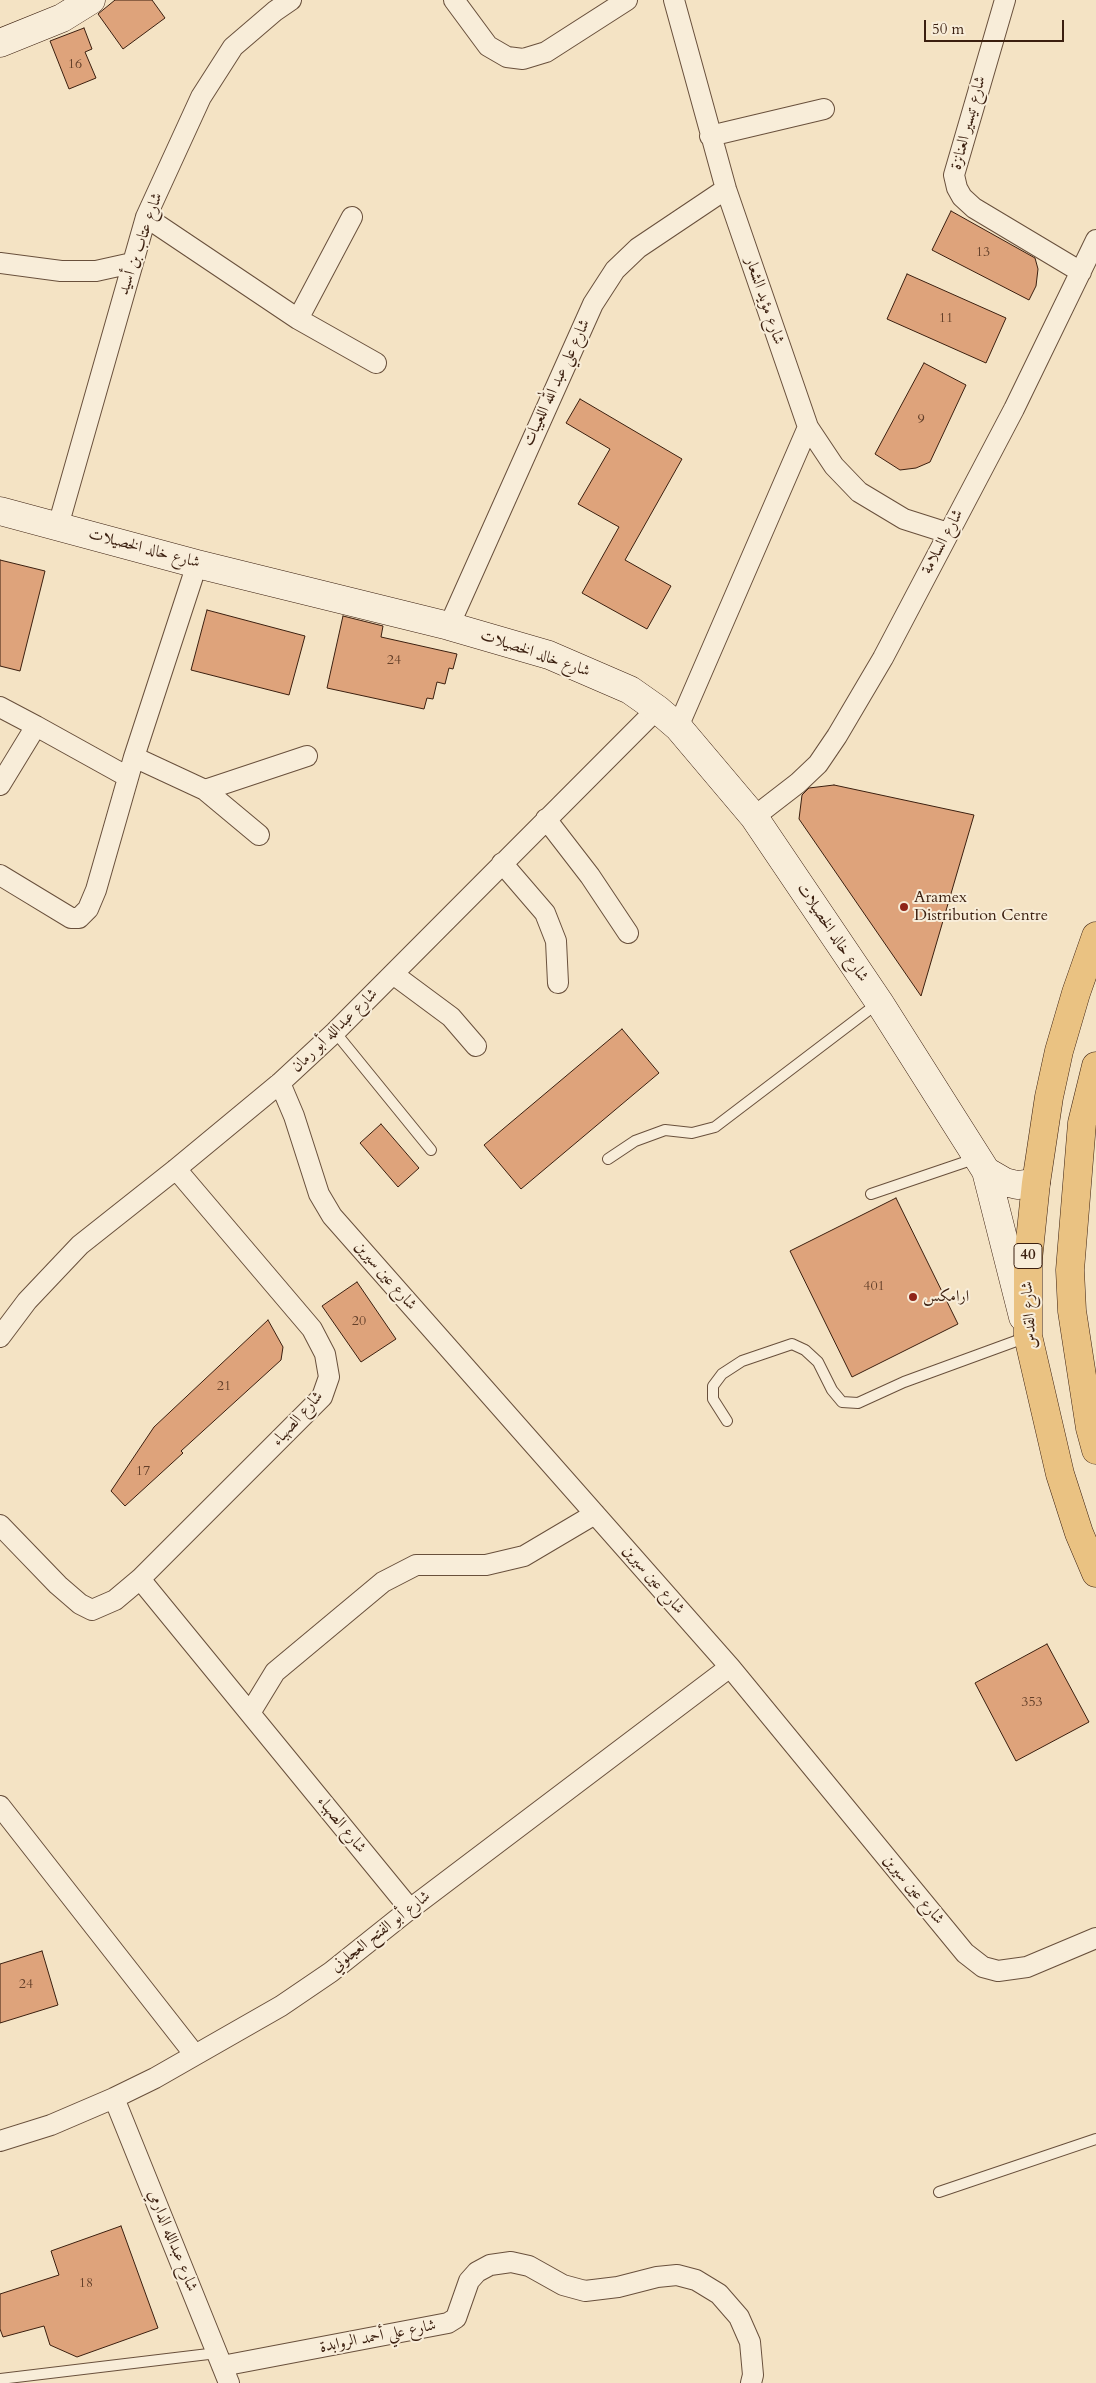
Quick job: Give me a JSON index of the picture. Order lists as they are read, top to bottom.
{
  "streets": {
    "highway": ["40", "شارع القدس"],
    "street": [
      "شارع تيسير العنانزة",
      "شارع عتاب بن أسيد",
      "شارع مؤيد الشعار",
      "شارع علي عبد الله اللعيبات",
      "شارع السلامة",
      "شارع خالد الخصيلات",
      "شارع عبدالله أبو رمان",
      "شارع عين سيرين",
      "شارع الصهباء",
      "شارع أبو الفتح العجلوني",
      "شارع عبدالله الدارمي",
      "شارع علي أحمد الروابدة"
    ]
  },
  "crossings": [
    ["شارع تيسير العنانزة", "شارع السلامة"],
    ["شارع عتاب بن أسيد", "شارع خالد الخصيلات"],
    ["شارع مؤيد الشعار", "شارع علي عبد الله اللعيبات"],
    ["شارع مؤيد الشعار", "شارع السلامة"],
    ["شارع علي عبد الله اللعيبات", "شارع خالد الخصيلات"],
    ["شارع السلامة", "شارع خالد الخصيلات"],
    ["شارع خالد الخصيلات", "شارع عبدالله أبو رمان"],
    ["شارع خالد الخصيلات", "شارع القدس"],
    ["شارع عبدالله أبو رمان", "شارع عين سيرين"],
    ["شارع عبدالله أبو رمان", "شارع الصهباء"],
    ["شارع عين سيرين", "شارع أبو الفتح العجلوني"],
    ["شارع الصهباء", "شارع أبو الفتح العجلوني"],
    ["شارع أبو الفتح العجلوني", "شارع عبدالله الدارمي"],
    ["شارع عبدالله الدارمي", "شارع علي أحمد الروابدة"]
  ],
  "places": ["Aramex Distribution Centre", "ارامكس"],
  "house_numbers": [
    "16",
    "13",
    "11",
    "9",
    "24",
    "401",
    "20",
    "21",
    "17",
    "353",
    "24",
    "18"
  ],
  "scale_bar": "50 m"
}
